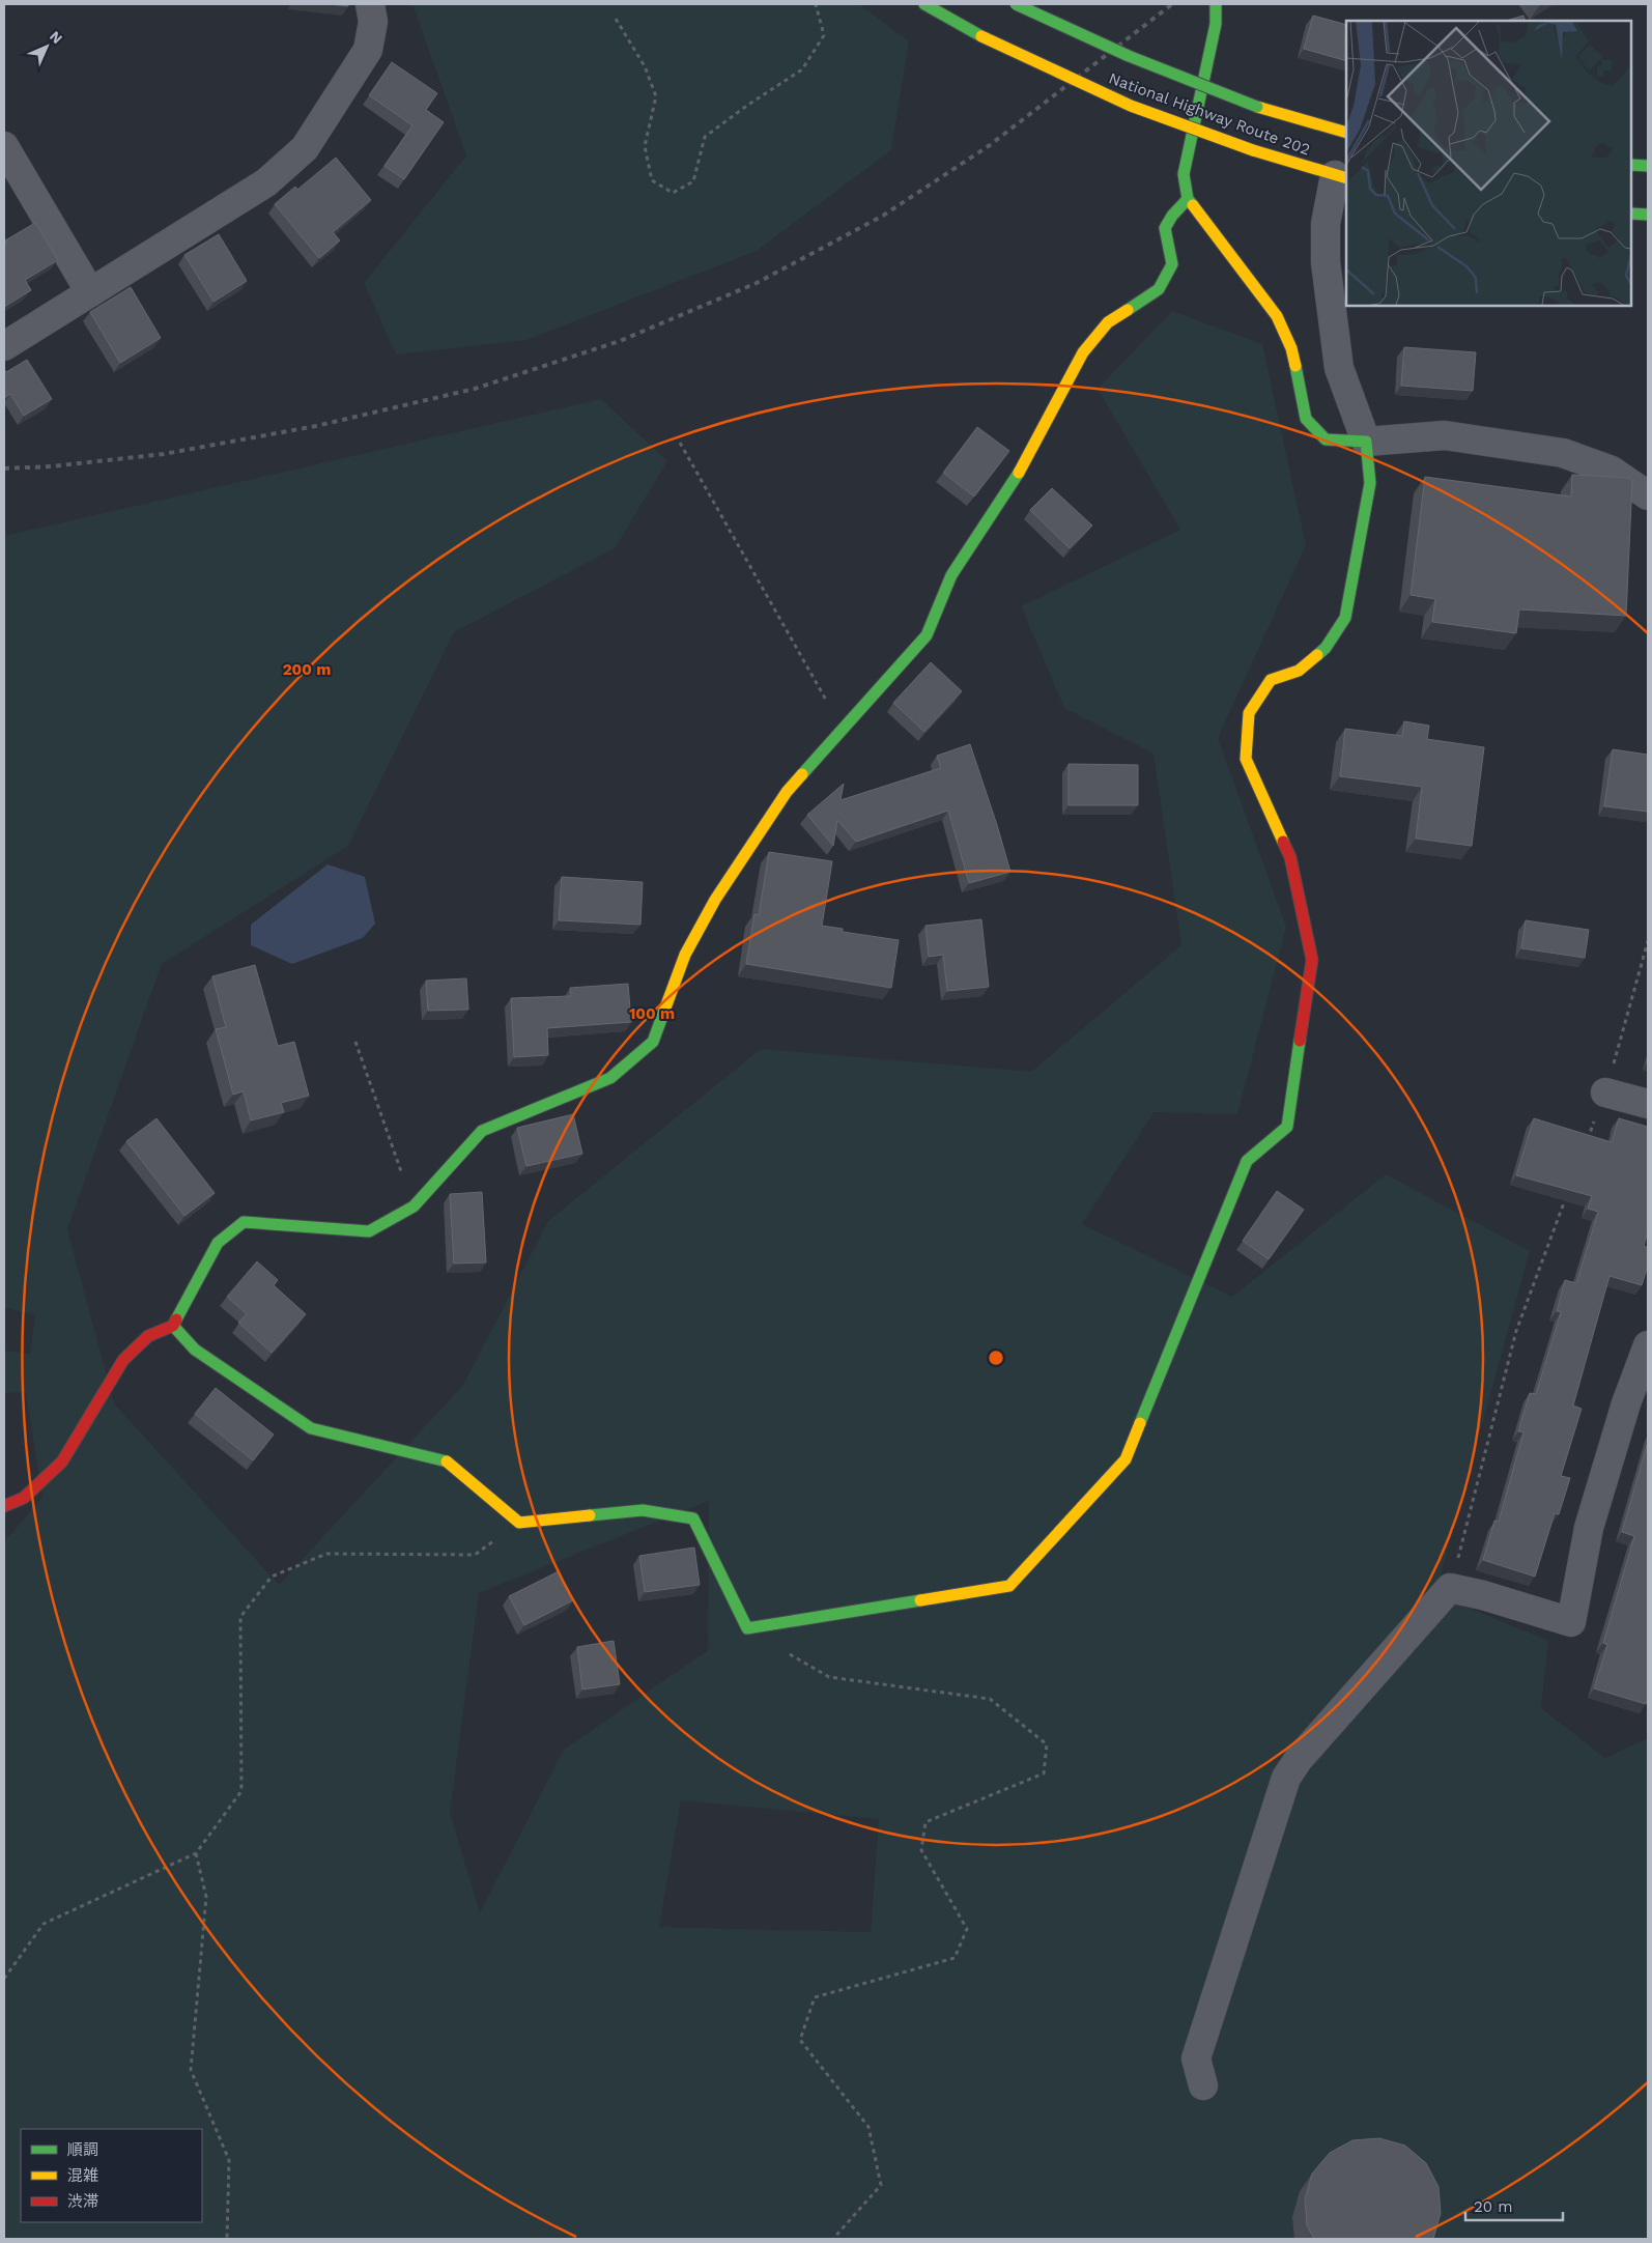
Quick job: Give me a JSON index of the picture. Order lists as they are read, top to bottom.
{
  "streets": {
    "main road": ["National Highway Route 202"]
  },
  "legend": ["順調", "混雑", "渋滞"],
  "scale_bar": "20 m",
  "north": "top right",
  "rings": ["200 m", "100 m"]
}
